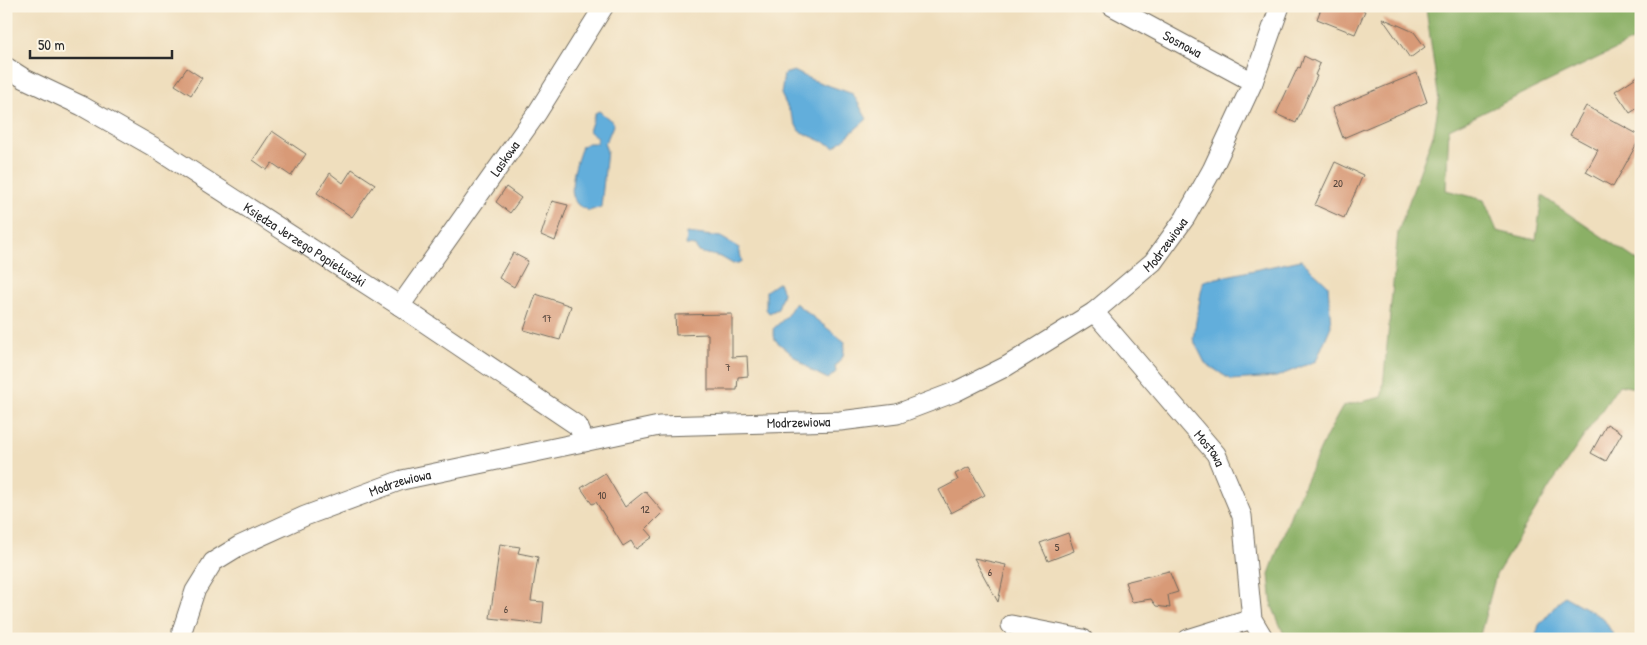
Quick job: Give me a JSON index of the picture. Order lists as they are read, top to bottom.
{
  "streets": {
    "street": [
      "Sosnowa",
      "Laskowa",
      "Modrzewiowa",
      "Księdza Jerzego Popiełuszki",
      "Mostowa"
    ]
  },
  "crossings": [
    ["Sosnowa", "Modrzewiowa"],
    ["Laskowa", "Księdza Jerzego Popiełuszki"],
    ["Modrzewiowa", "Księdza Jerzego Popiełuszki"],
    ["Modrzewiowa", "Mostowa"]
  ],
  "house_numbers": [
    "20",
    "17",
    "7",
    "10",
    "12",
    "5",
    "6",
    "6"
  ],
  "scale_bar": "50 m"
}
